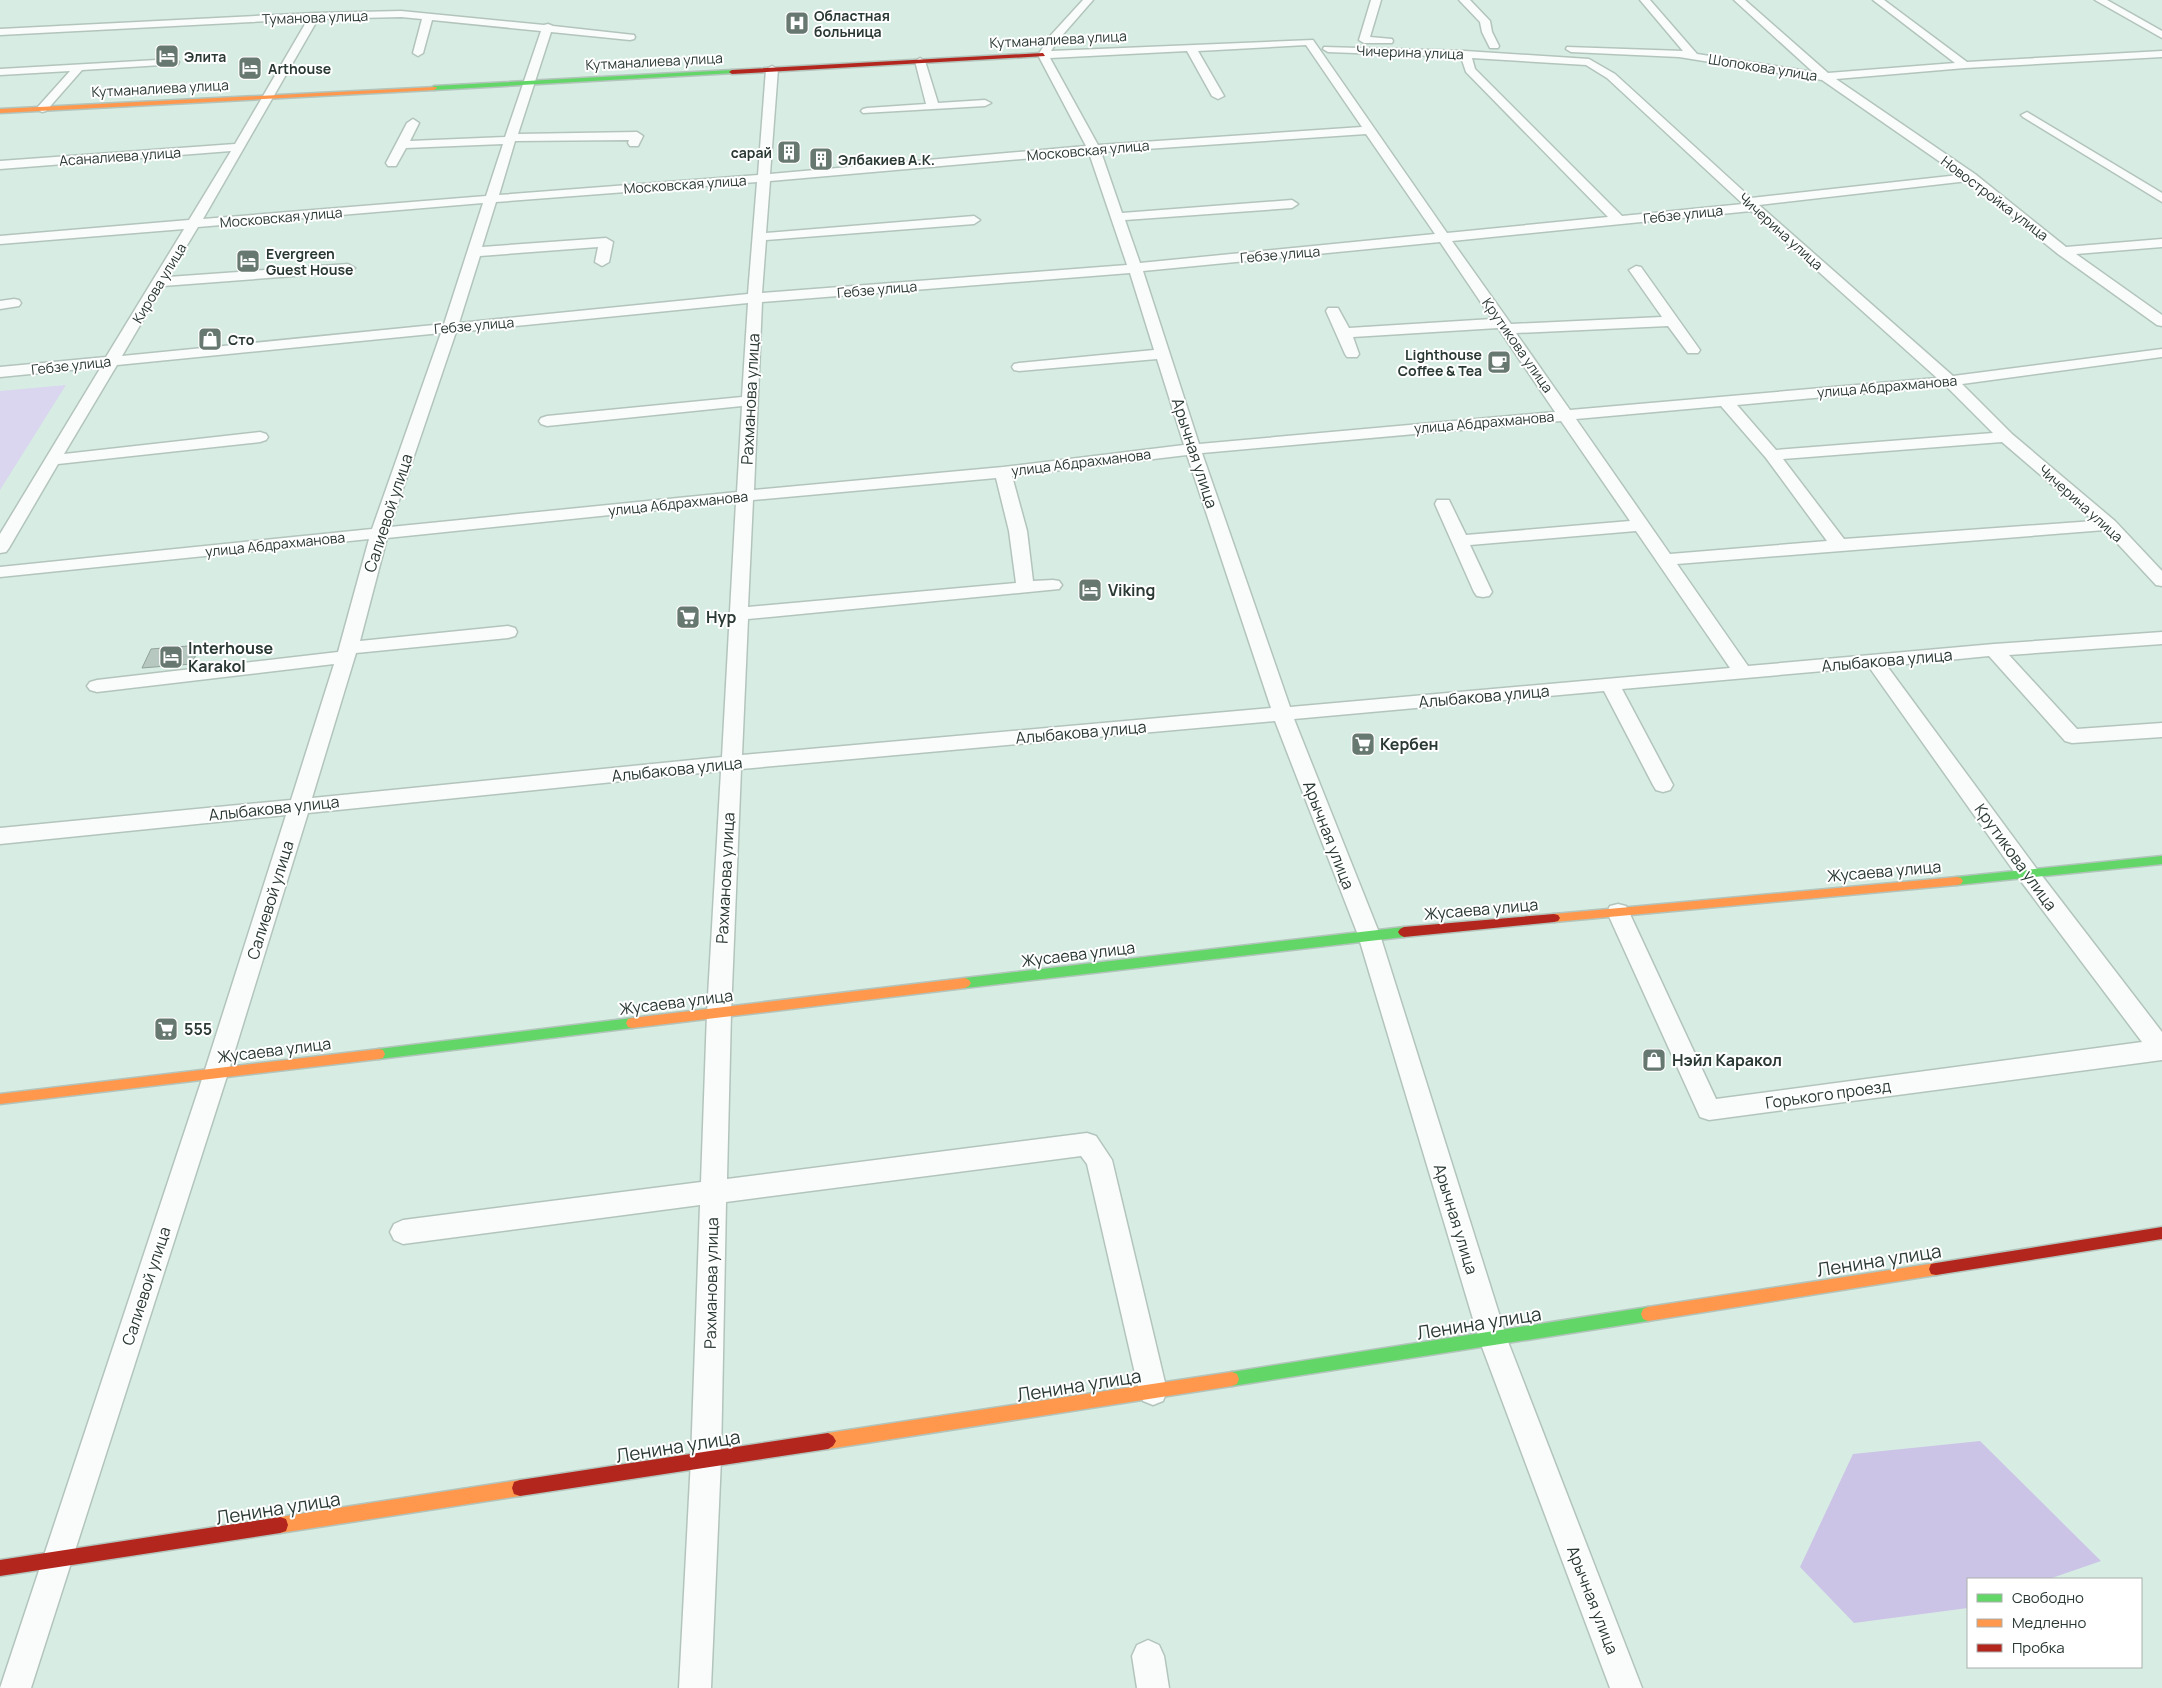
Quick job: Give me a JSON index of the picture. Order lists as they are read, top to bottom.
{
  "streets": {
    "street": [
      "Туманова улица",
      "Кутманалиева улица",
      "Чичерина улица",
      "Шопокова улица",
      "Московская улица",
      "Асаналиева улица",
      "Новостройка улица",
      "Гебзе улица",
      "Кирова улица",
      "Крутикова улица",
      "улица Абдрахманова",
      "Рахманова улица",
      "Арычная улица",
      "Салиевой улица",
      "Алыбакова улица",
      "Жусаева улица",
      "Горького проезд",
      "Ленина улица"
    ]
  },
  "crossings": [
    ["Туманова улица", "Кирова улица"],
    ["Туманова улица", "Салиевой улица"],
    ["Кутманалиева улица", "Кирова улица"],
    ["Кутманалиева улица", "Крутикова улица"],
    ["Кутманалиева улица", "Рахманова улица"],
    ["Кутманалиева улица", "Арычная улица"],
    ["Кутманалиева улица", "Салиевой улица"],
    ["Чичерина улица", "Гебзе улица"],
    ["Чичерина улица", "улица Абдрахманова"],
    ["Шопокова улица", "Новостройка улица"],
    ["Московская улица", "Кирова улица"],
    ["Московская улица", "Крутикова улица"],
    ["Московская улица", "Рахманова улица"],
    ["Московская улица", "Арычная улица"],
    ["Московская улица", "Салиевой улица"],
    ["Асаналиева улица", "Кирова улица"],
    ["Новостройка улица", "Гебзе улица"],
    ["Гебзе улица", "Кирова улица"],
    ["Гебзе улица", "Крутикова улица"],
    ["Гебзе улица", "Рахманова улица"],
    ["Гебзе улица", "Арычная улица"],
    ["Гебзе улица", "Салиевой улица"],
    ["Крутикова улица", "улица Абдрахманова"],
    ["Крутикова улица", "Алыбакова улица"],
    ["Крутикова улица", "Жусаева улица"],
    ["Крутикова улица", "Горького проезд"],
    ["улица Абдрахманова", "Рахманова улица"],
    ["улица Абдрахманова", "Арычная улица"],
    ["улица Абдрахманова", "Салиевой улица"],
    ["Рахманова улица", "Алыбакова улица"],
    ["Рахманова улица", "Жусаева улица"],
    ["Рахманова улица", "Ленина улица"],
    ["Арычная улица", "Алыбакова улица"],
    ["Арычная улица", "Жусаева улица"],
    ["Арычная улица", "Ленина улица"],
    ["Салиевой улица", "Алыбакова улица"],
    ["Салиевой улица", "Жусаева улица"],
    ["Салиевой улица", "Ленина улица"],
    ["Жусаева улица", "Горького проезд"]
  ],
  "places": {
    "hospital": ["Областная больница"],
    "hotel": [
      "Элита",
      "Arthouse",
      "Evergreen Guest House",
      "Viking",
      "Interhouse Karakol"
    ],
    "building": ["сарай", "Элбакиев А.К."],
    "shop": ["Сто", "Нэйл Каракол"],
    "cafe": ["Lighthouse Coffee & Tea"],
    "supermarket": ["Нур", "Кербен", "555"]
  },
  "legend": ["Свободно", "Медленно", "Пробка"]
}
